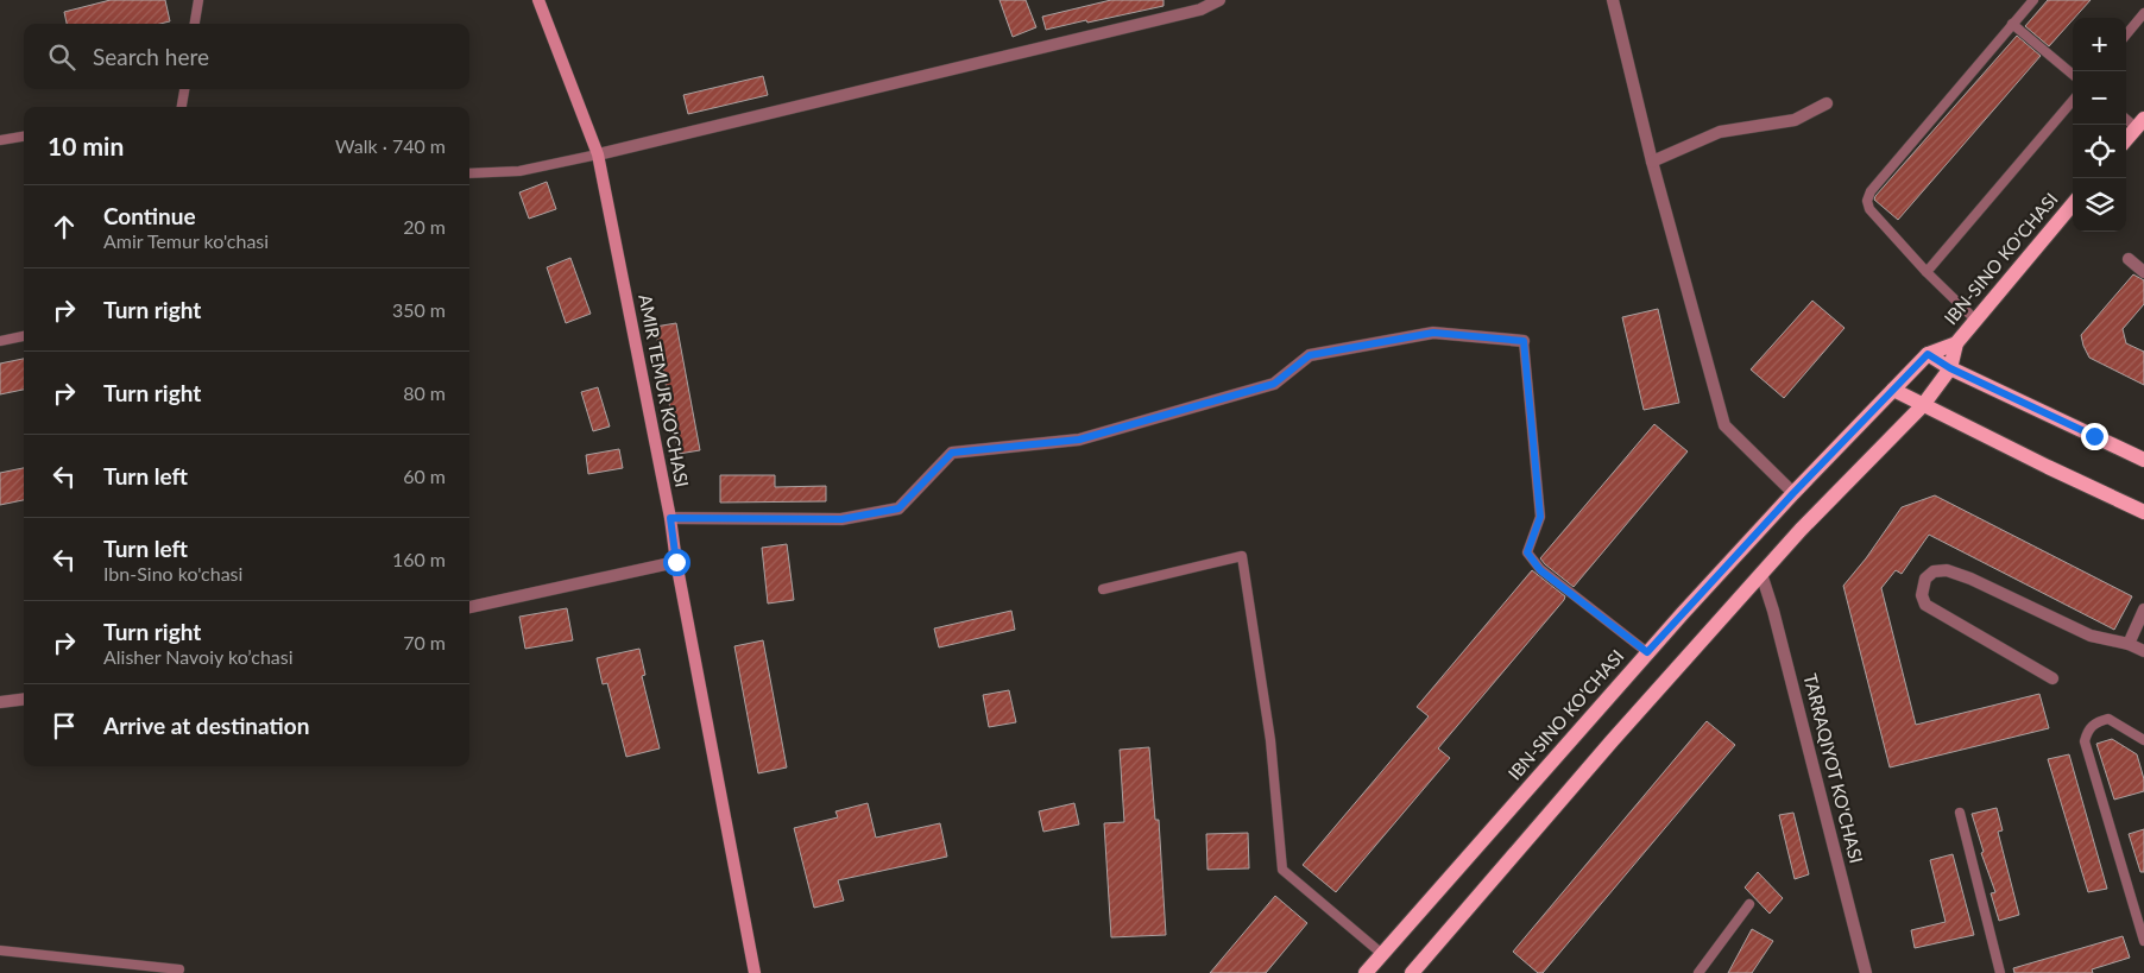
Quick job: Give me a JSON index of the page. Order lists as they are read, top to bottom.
{
  "streets": {
    "main road": ["IBN-SINO KO'CHASI", "AMIR TEMUR KO'CHASI"],
    "street": ["TARRAQIYOT KO'CHASI"]
  },
  "crossings": [
    ["IBN-SINO KO'CHASI", "TARRAQIYOT KO'CHASI"]
  ],
  "page": {
    "map_buttons": ["+", "−"],
    "search": "Search here",
    "heading": ["10 min", "Walk · 740 m"],
    "list": [
      ["Continue", "Amir Temur ko'chasi", "20 m"],
      ["Turn right", "350 m"],
      ["Turn right", "80 m"],
      ["Turn left", "60 m"],
      ["Turn left", "Ibn-Sino ko'chasi", "160 m"],
      ["Turn right", "Alisher Navoiy ko’chasi", "70 m"],
      "Arrive at destination"
    ]
  }
}
